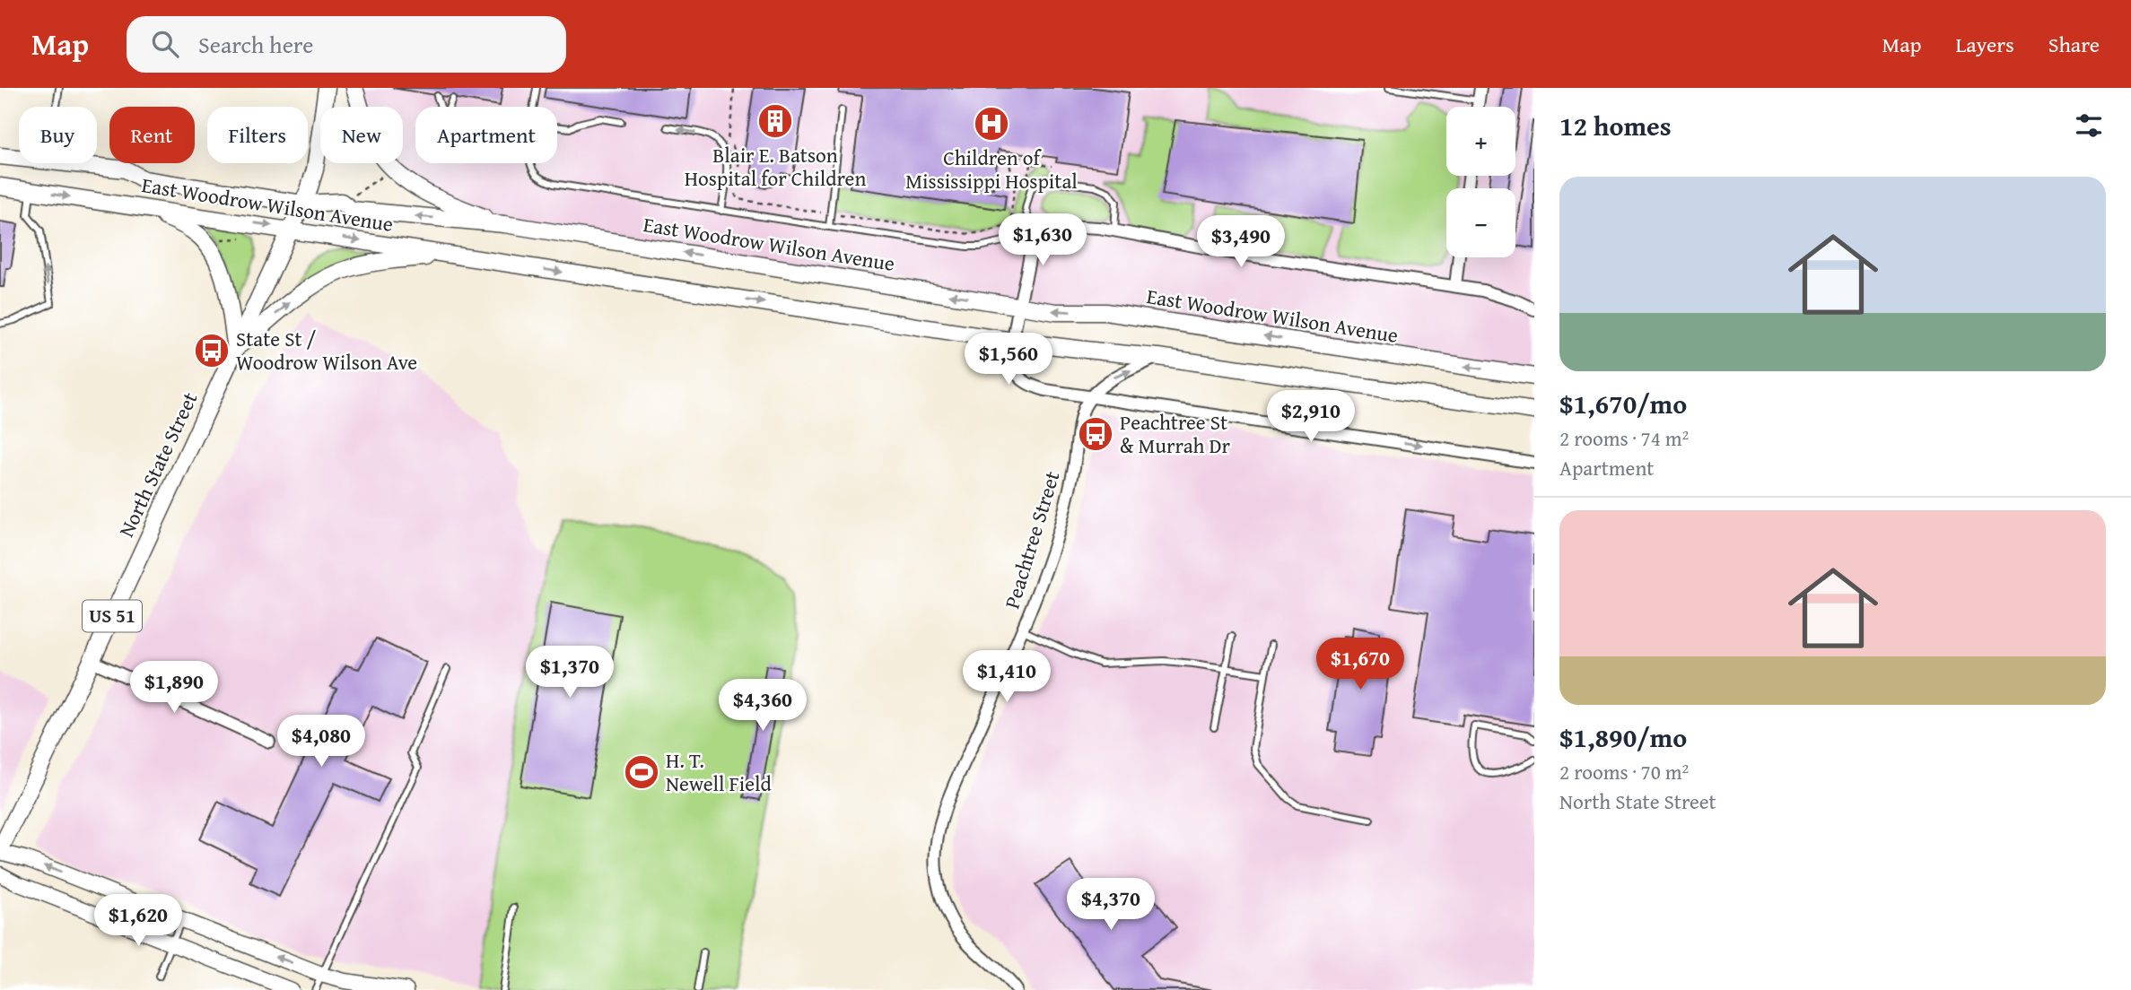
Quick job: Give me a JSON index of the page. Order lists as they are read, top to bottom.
{
  "streets": {
    "main road": ["East Woodrow Wilson Avenue", "North State Street", "US 51"],
    "street": ["Peachtree Street"]
  },
  "crossings": [
    ["East Woodrow Wilson Avenue", "North State Street"],
    ["East Woodrow Wilson Avenue", "Peachtree Street"]
  ],
  "places": {
    "building": ["Blair E. Batson Hospital for Children"],
    "hospital": ["Children of Mississippi Hospital"],
    "bus stop": ["State St / Woodrow Wilson Ave", "Peachtree St & Murrah Dr"],
    "sports": ["H. T. Newell Field"]
  },
  "page": {
    "header": "Map",
    "search": "Search here",
    "nav": ["Map", "Layers", "Share"],
    "heading": "12 homes",
    "map_buttons": ["+", "−"],
    "chip": [
      "Buy",
      "Rent",
      "Filters",
      "New",
      "Apartment"
    ],
    "list": [
      {
        "name": "$1,670/mo",
        "note": "2 rooms · 74 m² · Apartment"
      },
      {
        "name": "$1,890/mo",
        "note": "2 rooms · 70 m² · North State Street"
      }
    ],
    "price": [
      "$1,630",
      "$3,490",
      "$1,560",
      "$2,910",
      "$1,670",
      "$1,370",
      "$1,410",
      "$1,890",
      "$4,360",
      "$4,080",
      "$4,370",
      "$1,620"
    ]
  }
}
